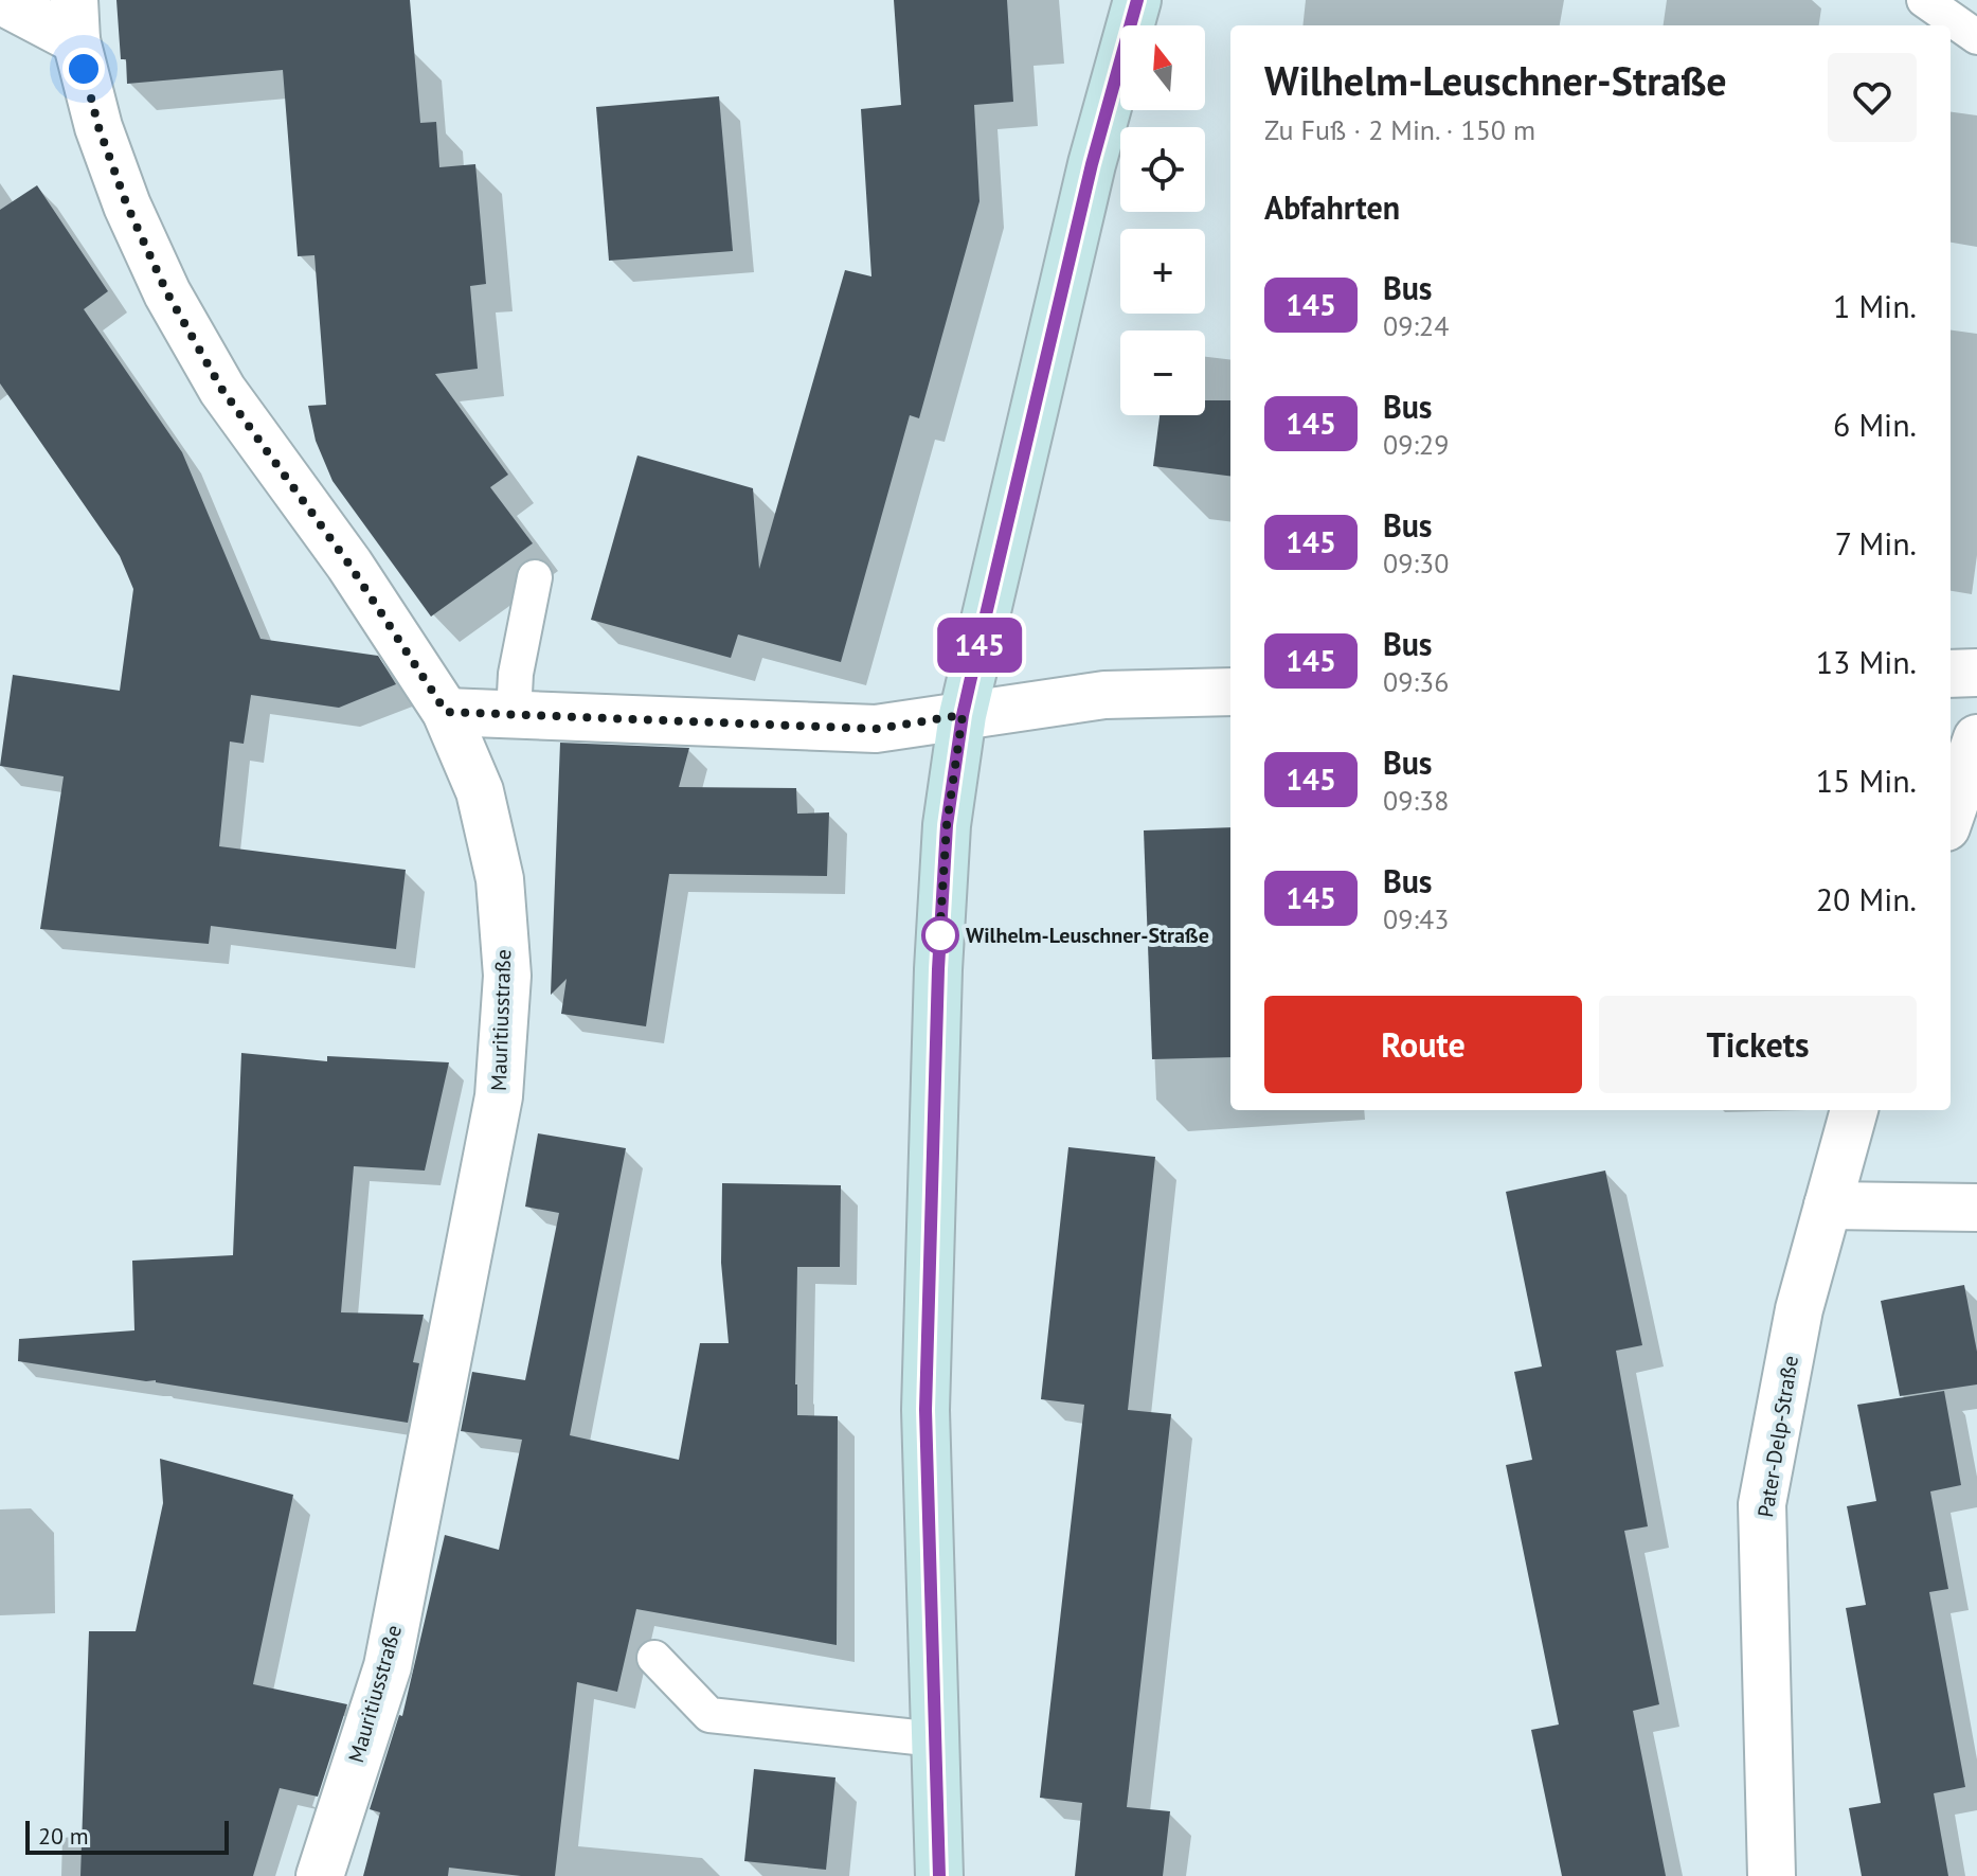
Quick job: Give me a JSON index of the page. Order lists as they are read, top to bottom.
{
  "streets": {
    "street": ["Mauritiusstraße", "Pater-Delp-Straße"]
  },
  "places": ["Wilhelm-Leuschner-Straße"],
  "lines": ["bus line 145"],
  "scale_bar": "20 m",
  "north": "top",
  "page": {
    "on_map": "145",
    "map_buttons": ["+", "−"],
    "heading": [
      ["Wilhelm-Leuschner-Straße", "Zu Fuß · 2 Min. · 150 m"],
      "Abfahrten"
    ],
    "list": [
      {
        "mark": "145",
        "name": "Bus",
        "note": "09:24",
        "value": "1 Min."
      },
      {
        "mark": "145",
        "name": "Bus",
        "note": "09:29",
        "value": "6 Min."
      },
      {
        "mark": "145",
        "name": "Bus",
        "note": "09:30",
        "value": "7 Min."
      },
      {
        "mark": "145",
        "name": "Bus",
        "note": "09:36",
        "value": "13 Min."
      },
      {
        "mark": "145",
        "name": "Bus",
        "note": "09:38",
        "value": "15 Min."
      },
      {
        "mark": "145",
        "name": "Bus",
        "note": "09:43",
        "value": "20 Min."
      }
    ],
    "buttons": ["Route", "Tickets"],
    "scale": "20 m"
  }
}
